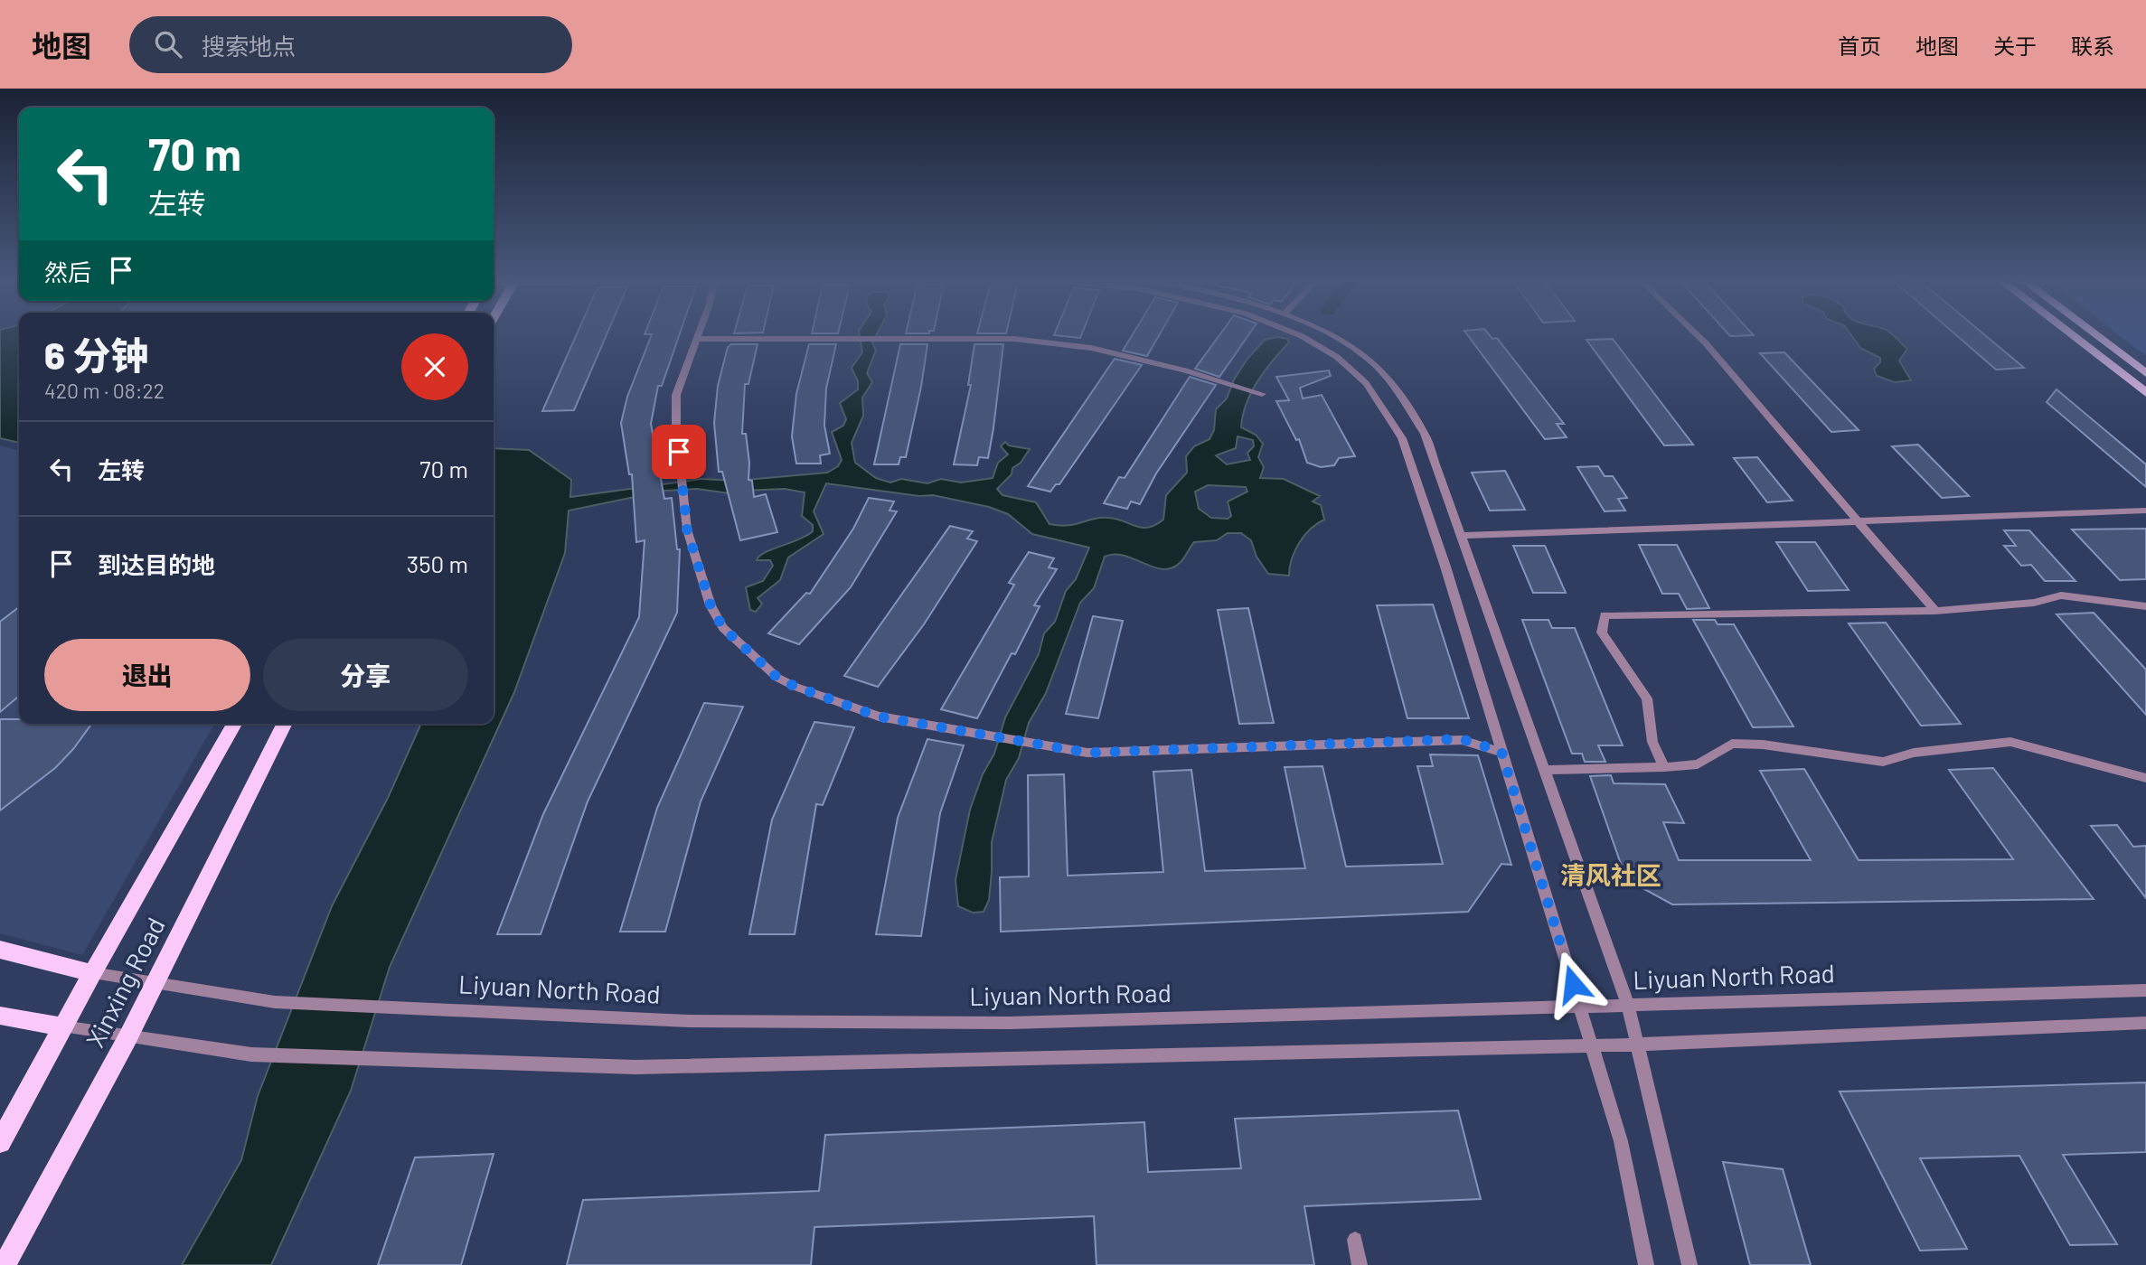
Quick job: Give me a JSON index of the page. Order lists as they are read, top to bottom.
{
  "streets": {
    "main road": ["Liyuan North Road", "Xinxing Road"]
  },
  "crossings": [
    ["Liyuan North Road", "Xinxing Road"]
  ],
  "districts": ["清风社区"],
  "page": {
    "header": "地图",
    "search": "搜索地点",
    "nav": [
      "首页",
      "地图",
      "关于",
      "联系"
    ],
    "turn": ["70 m", "左转"],
    "then": "然后",
    "heading": ["6 分钟", "420 m · 08:22"],
    "list": [
      {
        "name": "左转",
        "value": "70 m"
      },
      {
        "name": "到达目的地",
        "value": "350 m"
      }
    ],
    "buttons": ["退出", "分享"]
  }
}
